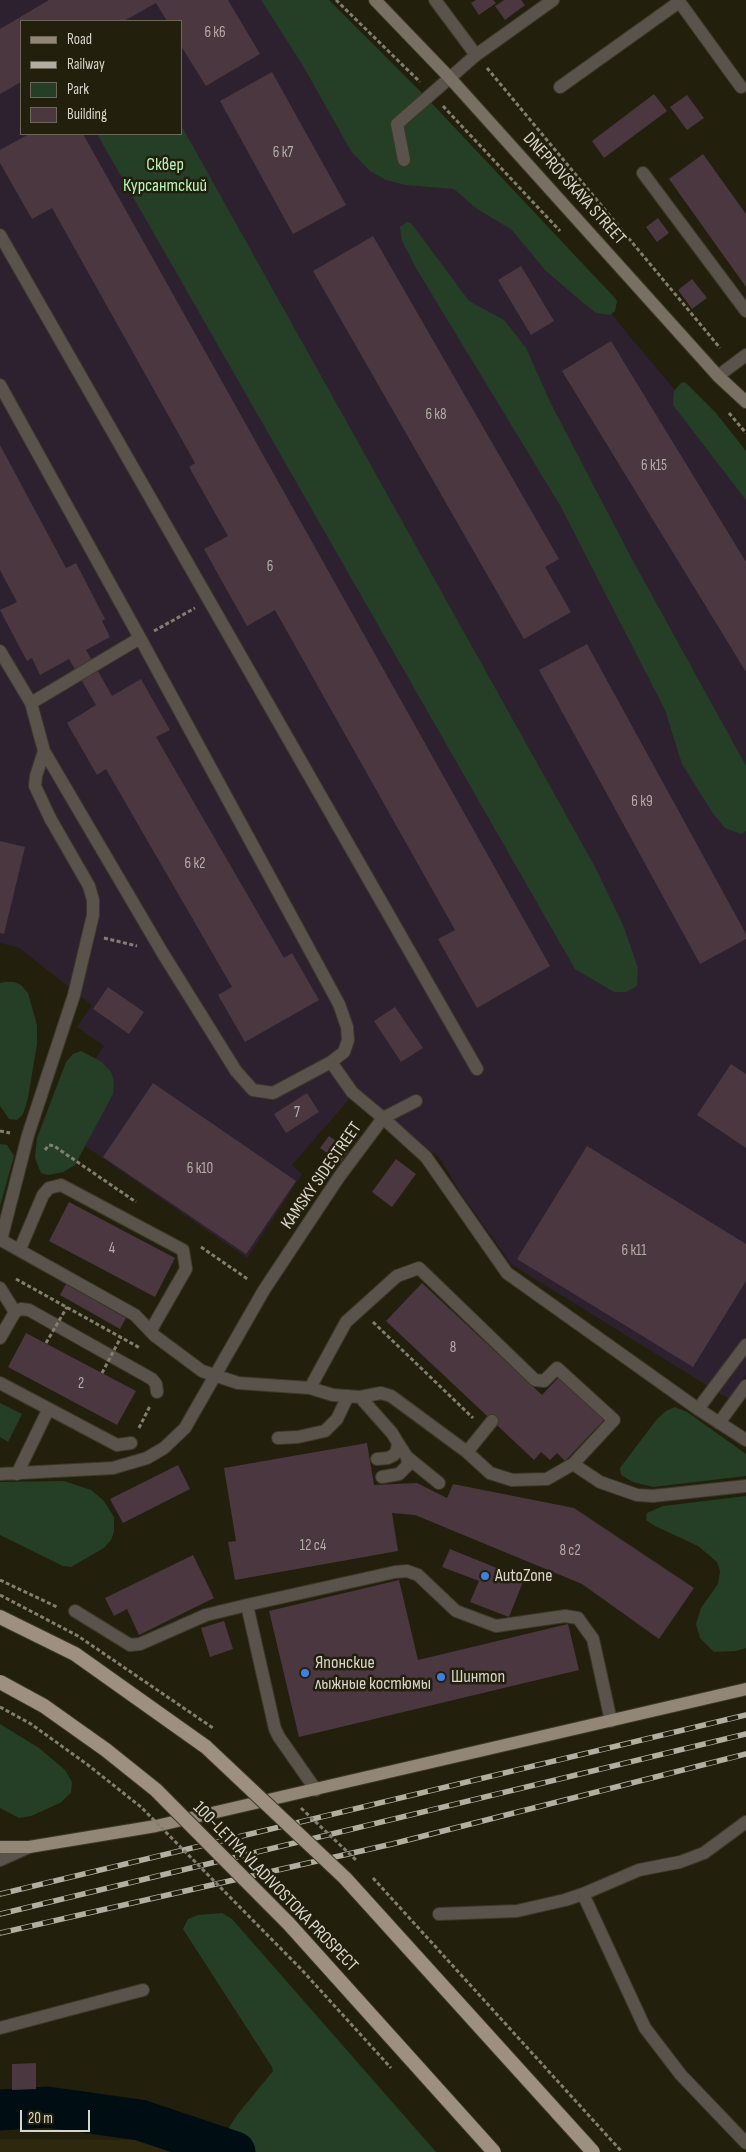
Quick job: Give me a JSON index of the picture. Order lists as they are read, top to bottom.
{
  "streets": {
    "highway": ["100-LETIYA VLADIVOSTOKA PROSPECT"],
    "main road": ["DNEPROVSKAYA STREET"],
    "street": ["KAMSKY SIDESTREET"]
  },
  "parks": ["Сквер Курсантский"],
  "places": ["AutoZone", "Японские лыжные костюмы", "Шинтоп"],
  "house_numbers": [
    "6 к6",
    "6 к7",
    "6 к8",
    "6 к15",
    "6",
    "6 к9",
    "6 к2",
    "7",
    "6 к10",
    "4",
    "6 к11",
    "8",
    "2",
    "12 с4",
    "8 с2"
  ],
  "legend": [
    "Road",
    "Railway",
    "Park",
    "Building"
  ],
  "scale_bar": "20 m"
}
